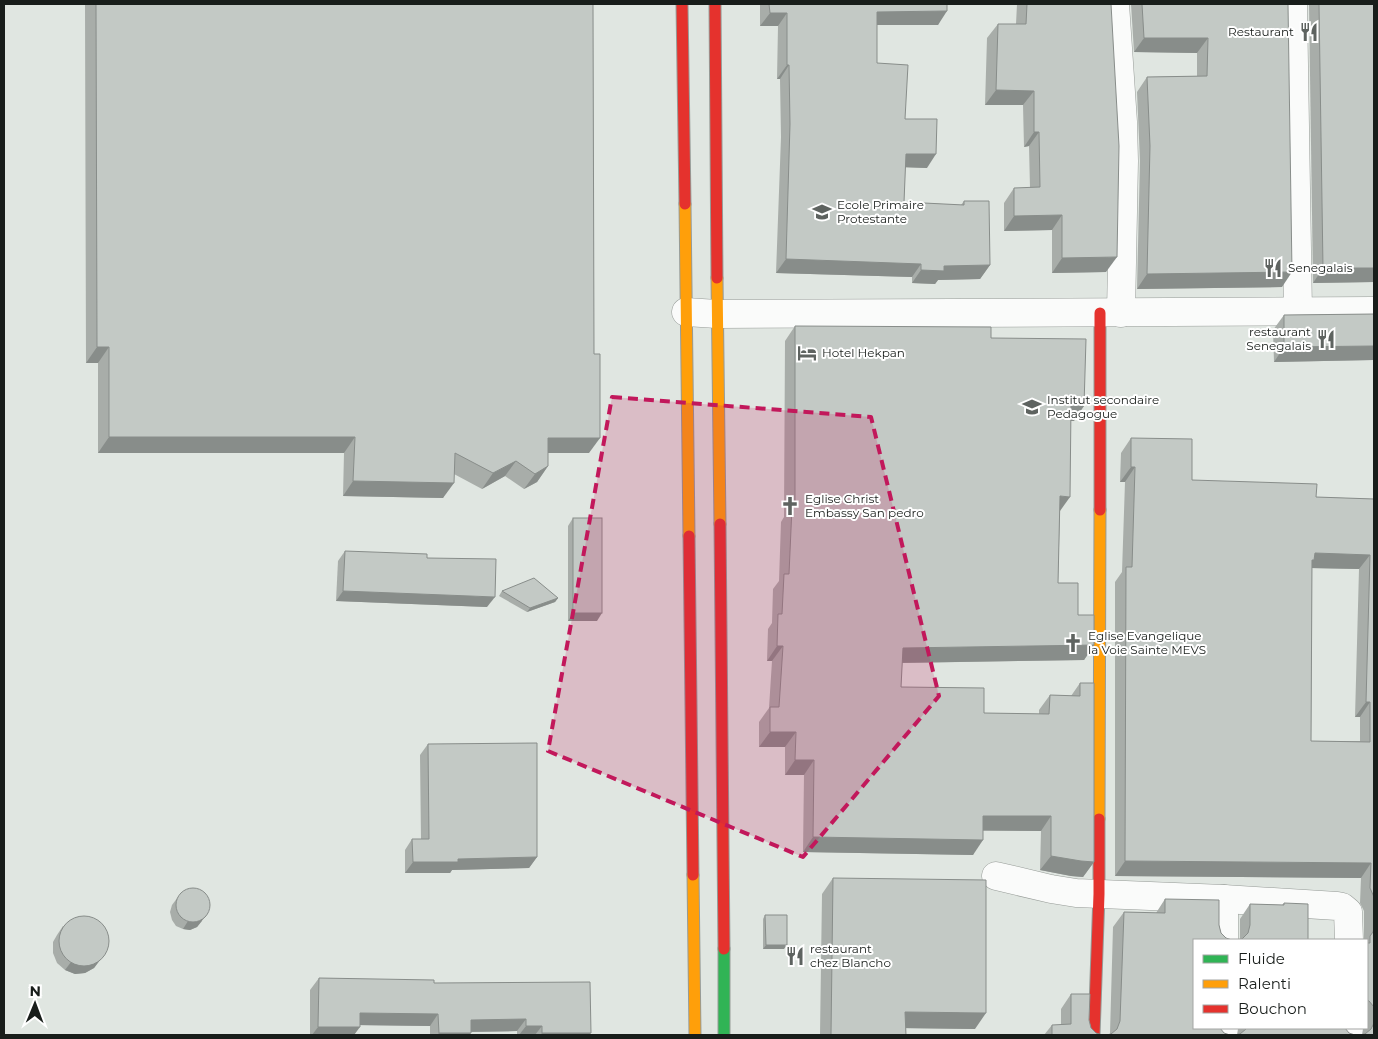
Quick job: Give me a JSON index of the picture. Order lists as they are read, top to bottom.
{
  "places": {
    "restaurant": [
      "Restaurant",
      "Senegalais",
      "restaurant Senegalais",
      "restaurant chez Blancho"
    ],
    "school or university": ["Ecole Primaire Protestante", "Institut secondaire Pedagogue"],
    "hotel": ["Hotel Hekpan"],
    "church": ["Eglise Christ Embassy San pedro", "Eglise Evangelique la Voie Sainte MEVS"]
  },
  "legend": ["Fluide", "Ralenti", "Bouchon"],
  "north": "top"
}
